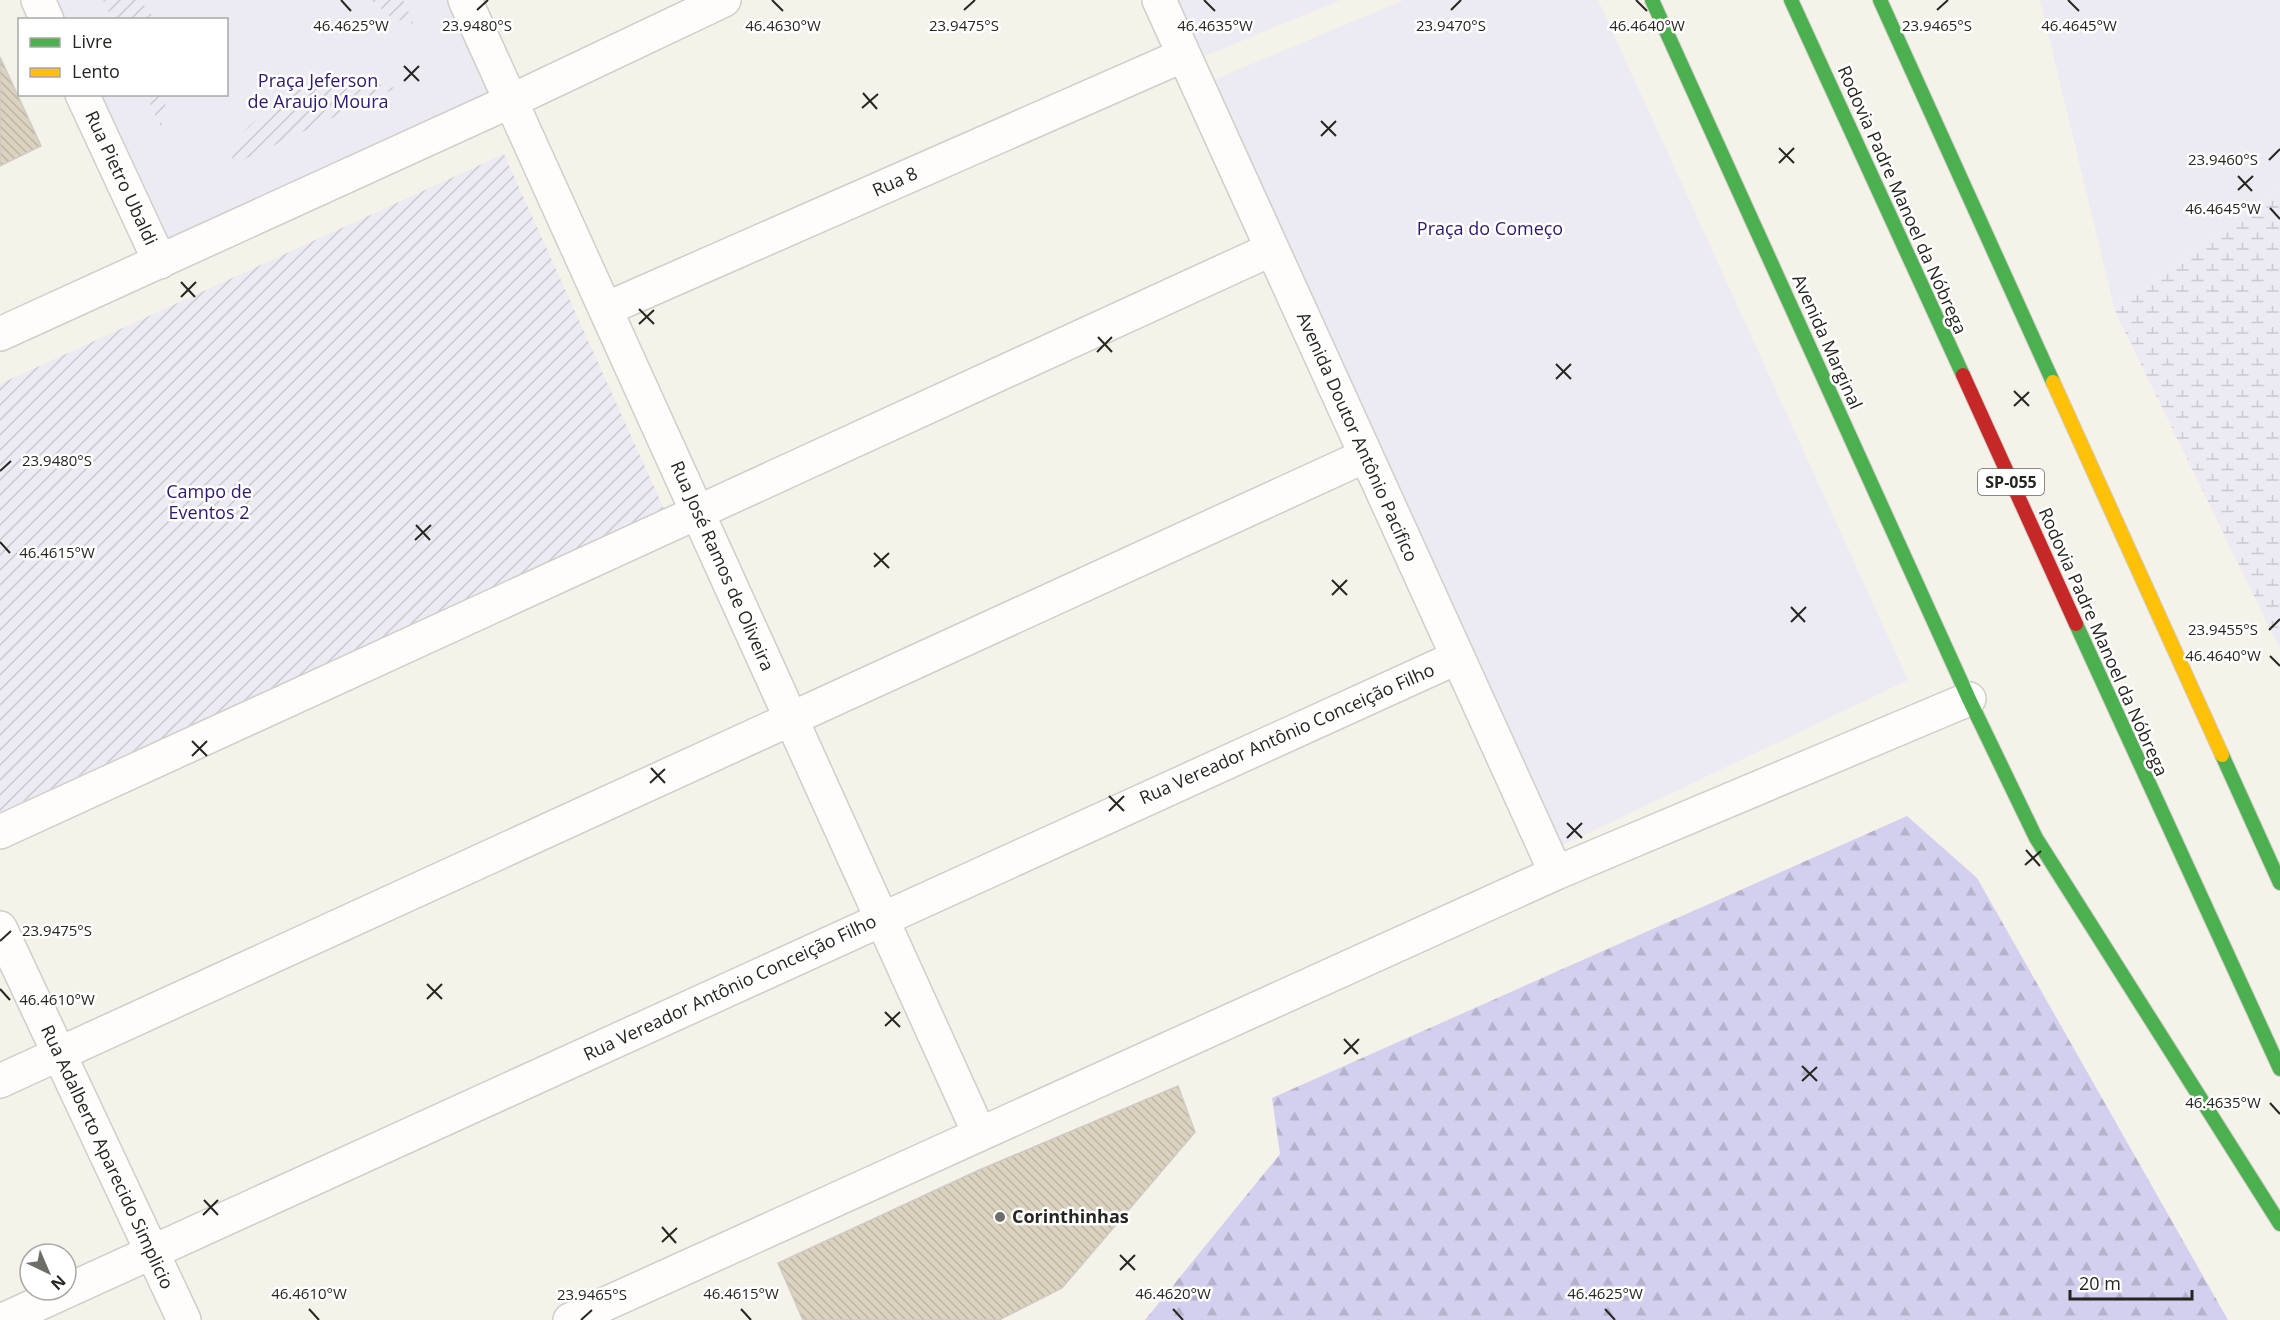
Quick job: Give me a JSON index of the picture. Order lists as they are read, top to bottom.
{
  "streets": {
    "main road": ["Rodovia Padre Manoel da Nóbrega", "Avenida Marginal", "SP-055"],
    "street": [
      "Rua Pietro Ubaldi",
      "Rua 8",
      "Avenida Doutor Antônio Pacifico",
      "Rua José Ramos de Oliveira",
      "Rua Vereador Antônio Conceição Filho",
      "Rua Adalberto Aparecido Simplicio"
    ]
  },
  "crossings": [
    ["Rua 8", "Avenida Doutor Antônio Pacifico"],
    ["Rua 8", "Rua José Ramos de Oliveira"],
    ["Avenida Doutor Antônio Pacifico", "Rua Vereador Antônio Conceição Filho"],
    ["Rua José Ramos de Oliveira", "Rua Vereador Antônio Conceição Filho"],
    ["Rua Vereador Antônio Conceição Filho", "Rua Adalberto Aparecido Simplicio"]
  ],
  "parks": ["Praça Jeferson de Araujo Moura", "Praça do Começo", "Campo de Eventos 2"],
  "places": ["Corinthinhas"],
  "legend": ["Livre", "Lento"],
  "scale_bar": "20 m",
  "north": "bottom right",
  "coordinates": [
    "23.9480°S",
    "23.9475°S",
    "23.9470°S",
    "23.9465°S",
    "46.4625°W",
    "46.4630°W",
    "46.4635°W",
    "46.4640°W",
    "46.4645°W",
    "23.9460°S",
    "46.4615°W",
    "23.9455°S",
    "46.4610°W",
    "46.4620°W"
  ]
}
